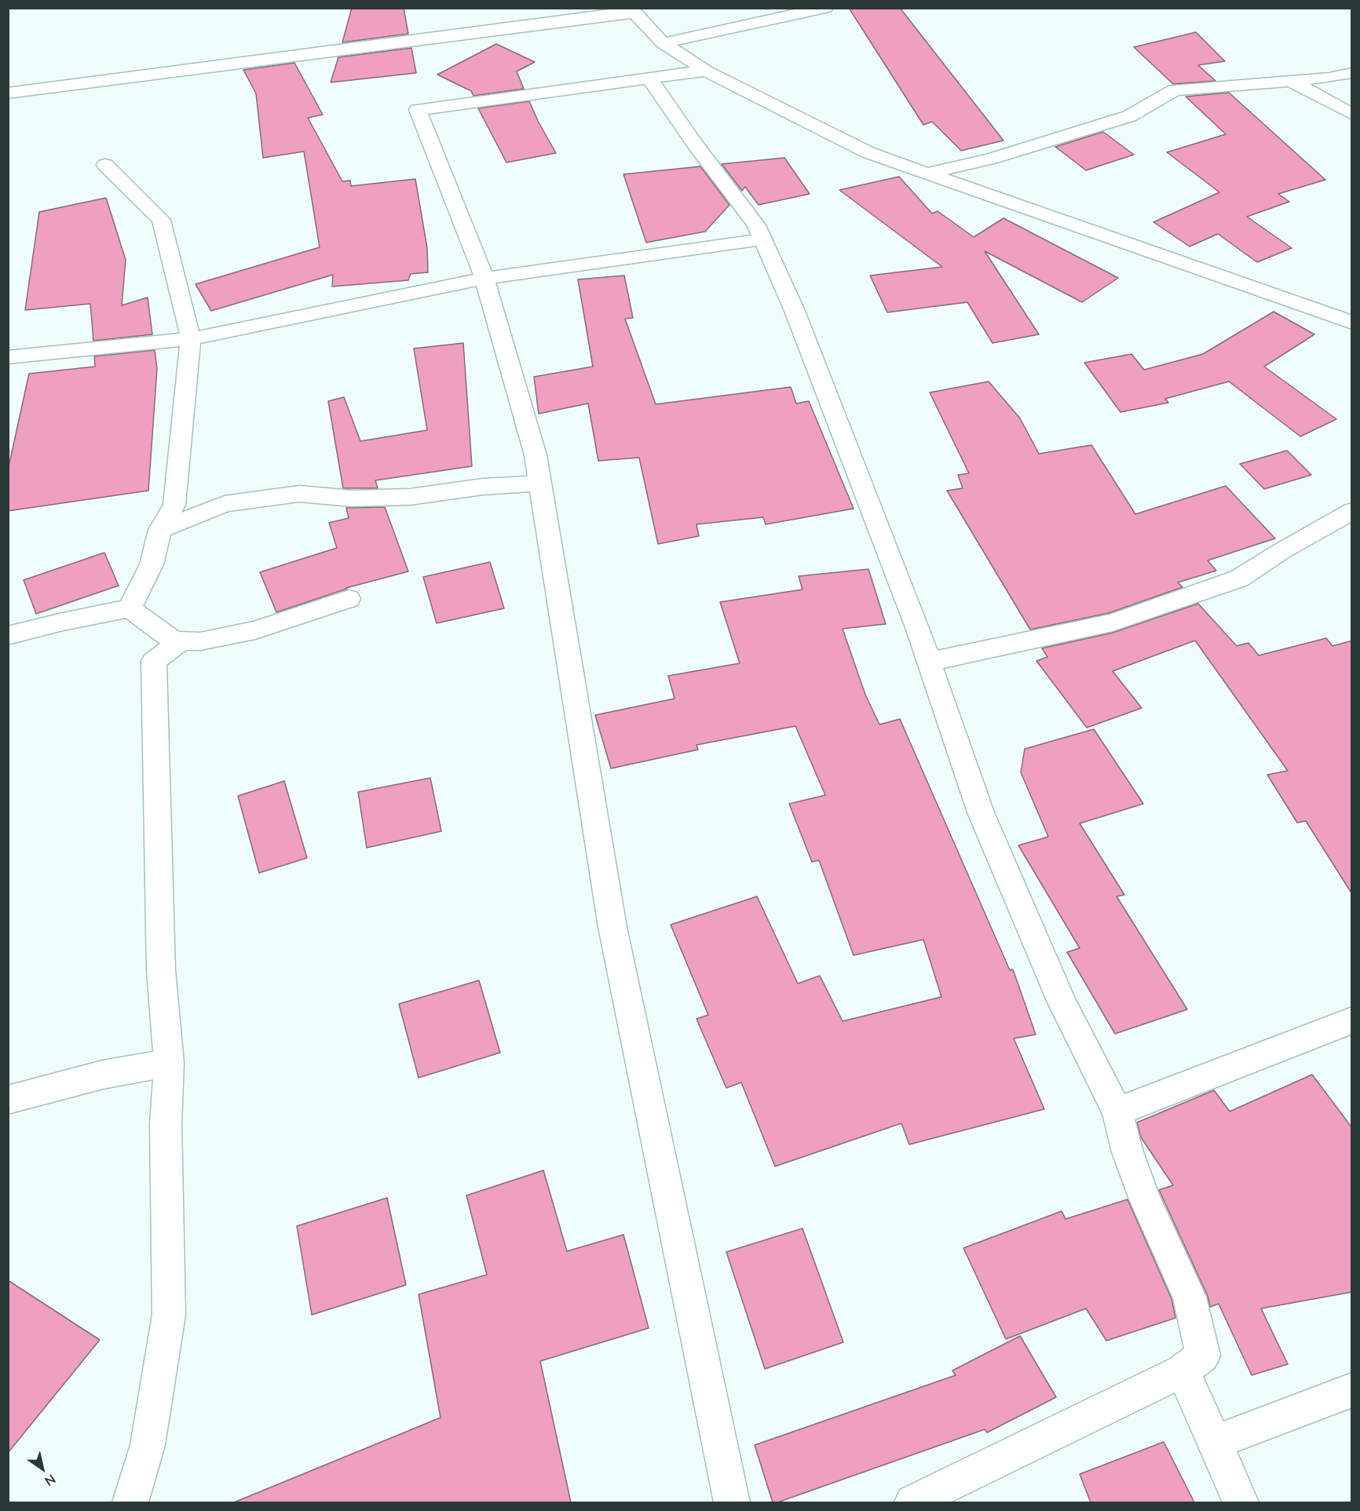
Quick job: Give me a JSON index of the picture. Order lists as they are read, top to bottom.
{
  "north": "bottom right"
}
